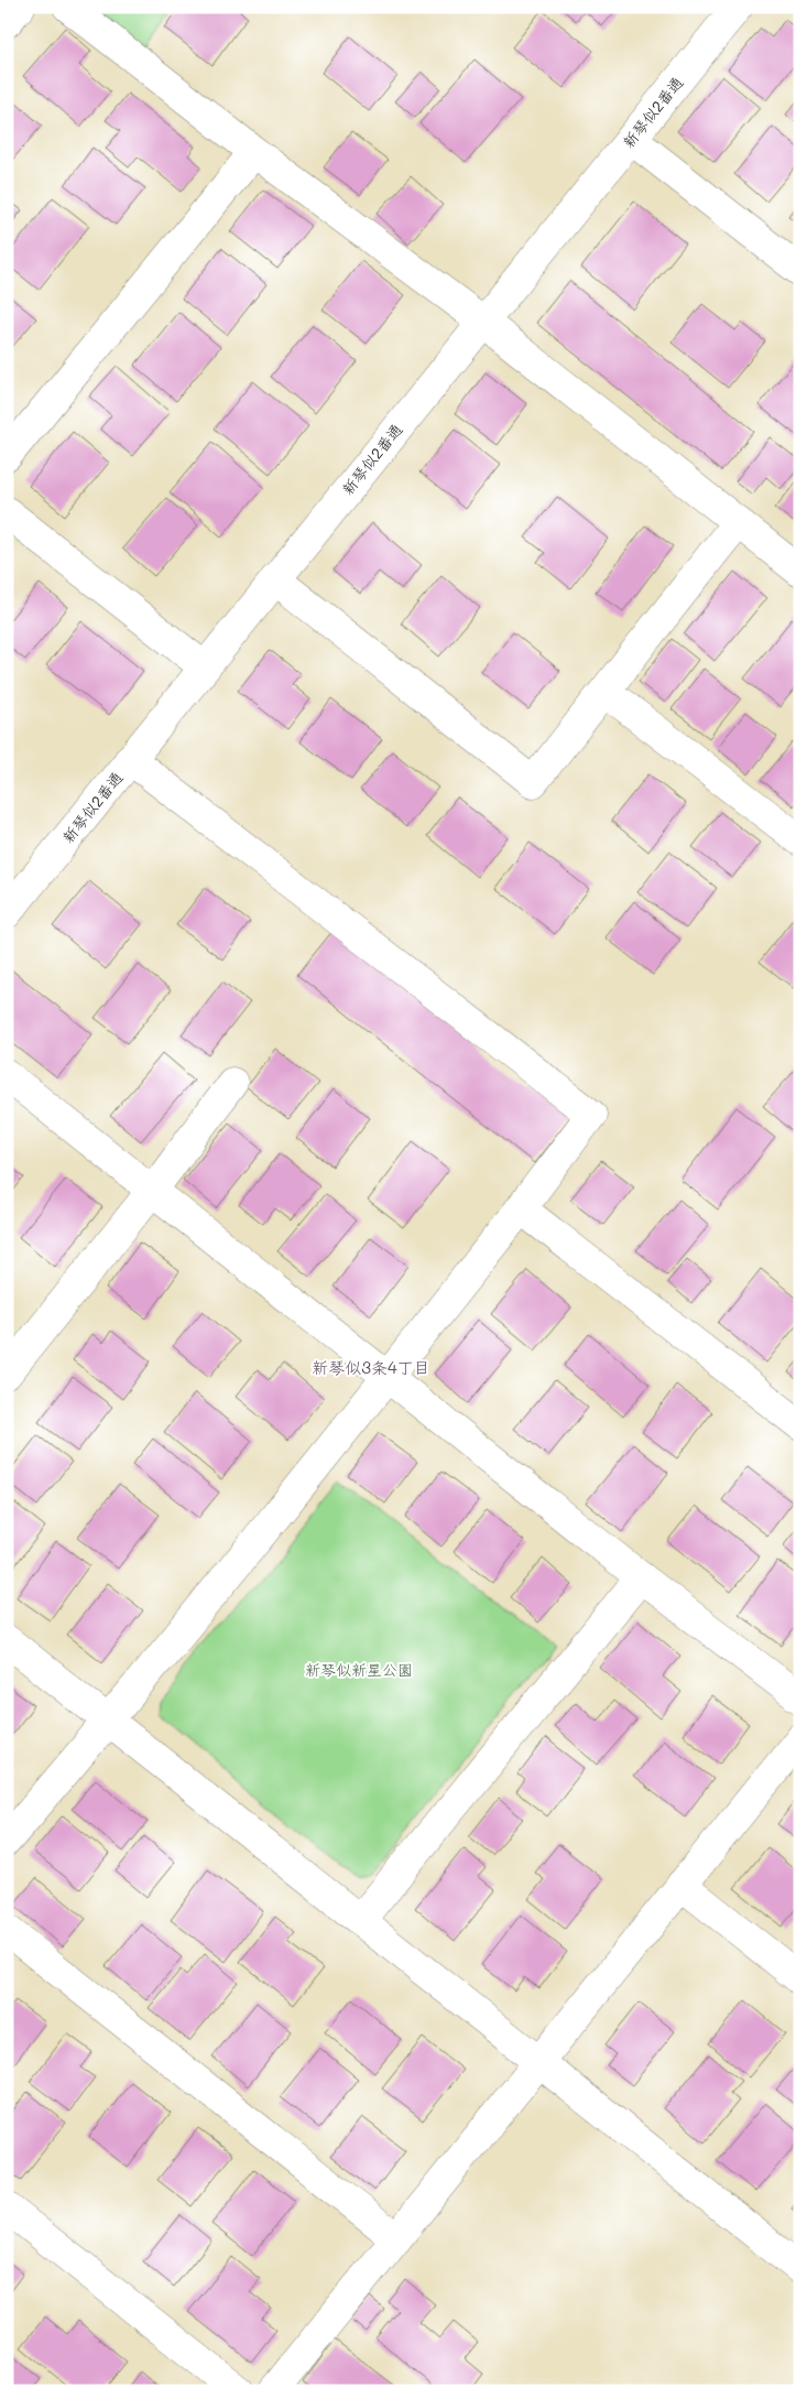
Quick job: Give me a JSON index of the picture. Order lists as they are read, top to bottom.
{
  "streets": {
    "street": ["新琴似2番通"]
  },
  "districts": ["新琴似3条4丁目"],
  "parks": ["新琴似新星公園"]
}
